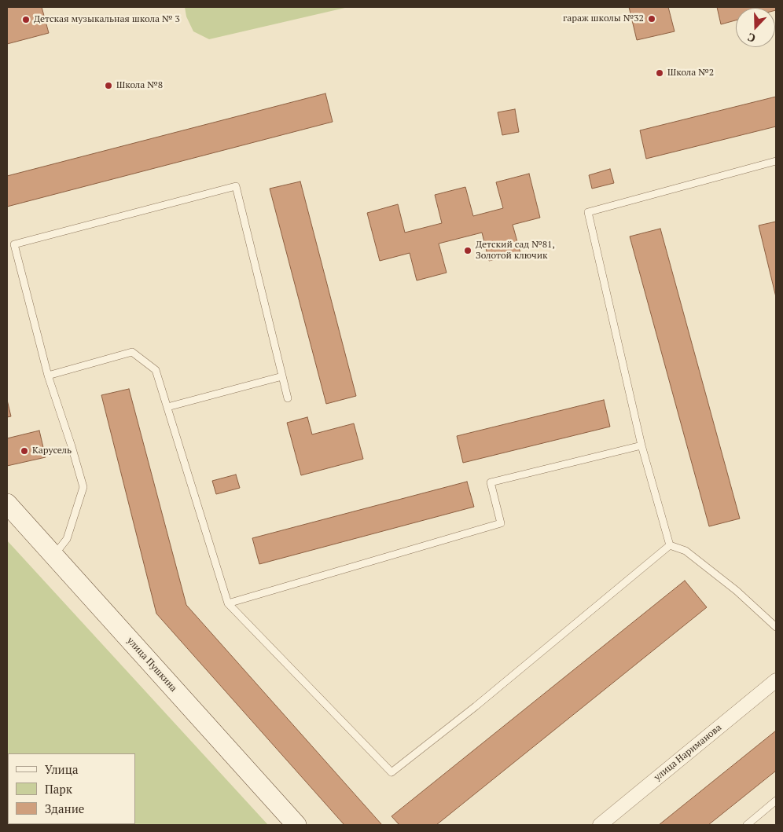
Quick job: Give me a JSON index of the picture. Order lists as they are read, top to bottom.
{
  "streets": {
    "street": ["улица Пушкина", "улица Нариманова"]
  },
  "places": [
    "гараж школы №32",
    "Детская музыкальная школа № 3",
    "Школа №2",
    "Школа №8",
    "Детский сад №81, Золотой ключик",
    "Карусель"
  ],
  "legend": ["Улица", "Парк", "Здание"],
  "north": "bottom"
}
